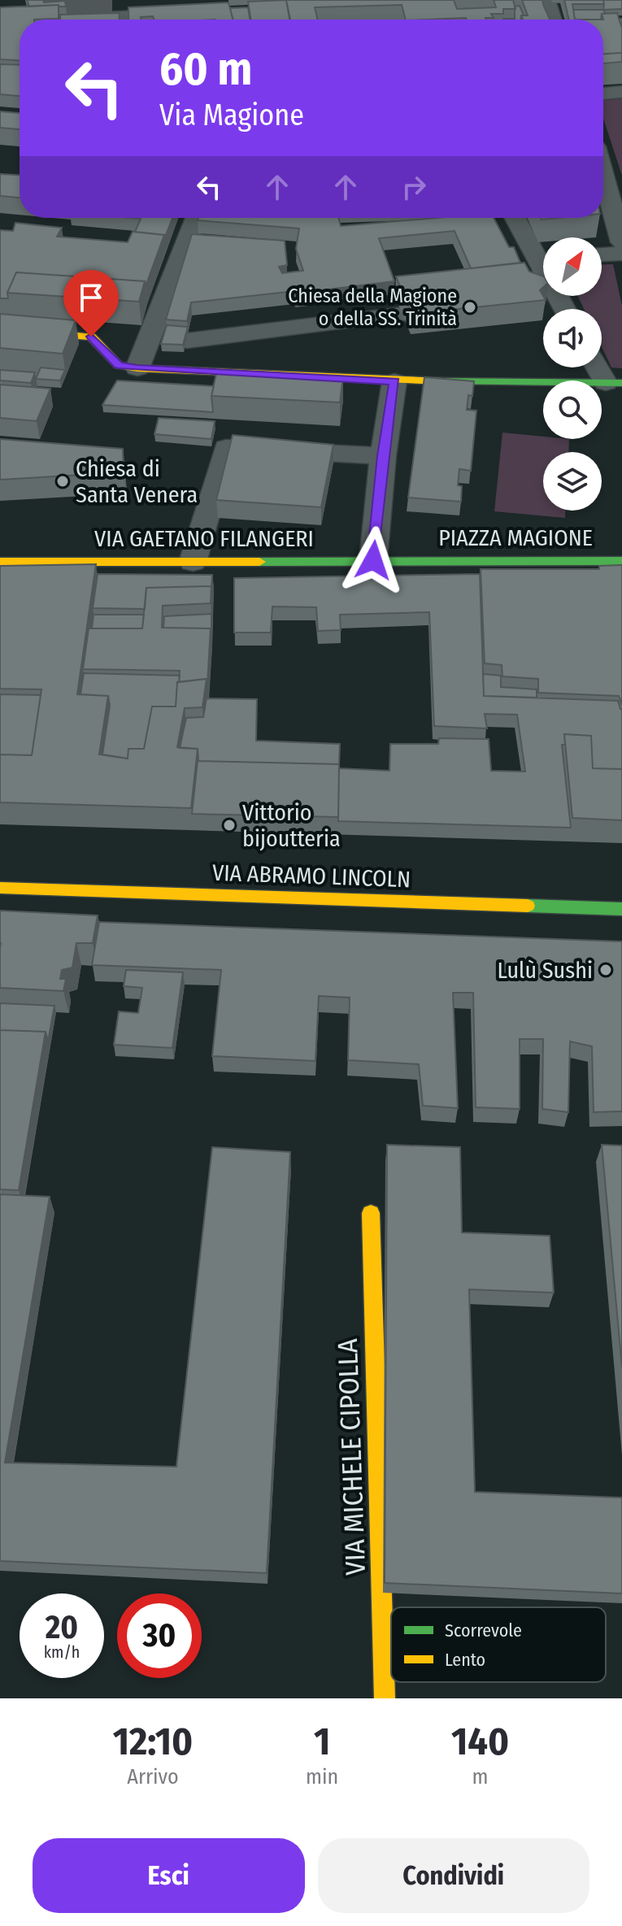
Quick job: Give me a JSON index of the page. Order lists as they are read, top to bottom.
{
  "streets": {
    "street": [
      "PIAZZA MAGIONE",
      "VIA GAETANO FILANGERI",
      "VIA ABRAMO LINCOLN",
      "VIA MICHELE CIPOLLA"
    ]
  },
  "crossings": [
    ["PIAZZA MAGIONE", "VIA GAETANO FILANGERI"]
  ],
  "places": [
    "Chiesa della Magione o della SS. Trinità",
    "Chiesa di Santa Venera",
    "Vittorio bijoutteria",
    "Lulù Sushi"
  ],
  "legend": ["Scorrevole", "Lento"],
  "north": "top right",
  "page": {
    "turn": ["60 m", "Via Magione"],
    "speed": "20 km/h",
    "limit": "30",
    "eta": [
      "12:10",
      "Arrivo",
      "1",
      "min",
      "140",
      "m"
    ],
    "buttons": ["Esci", "Condividi"]
  }
}
